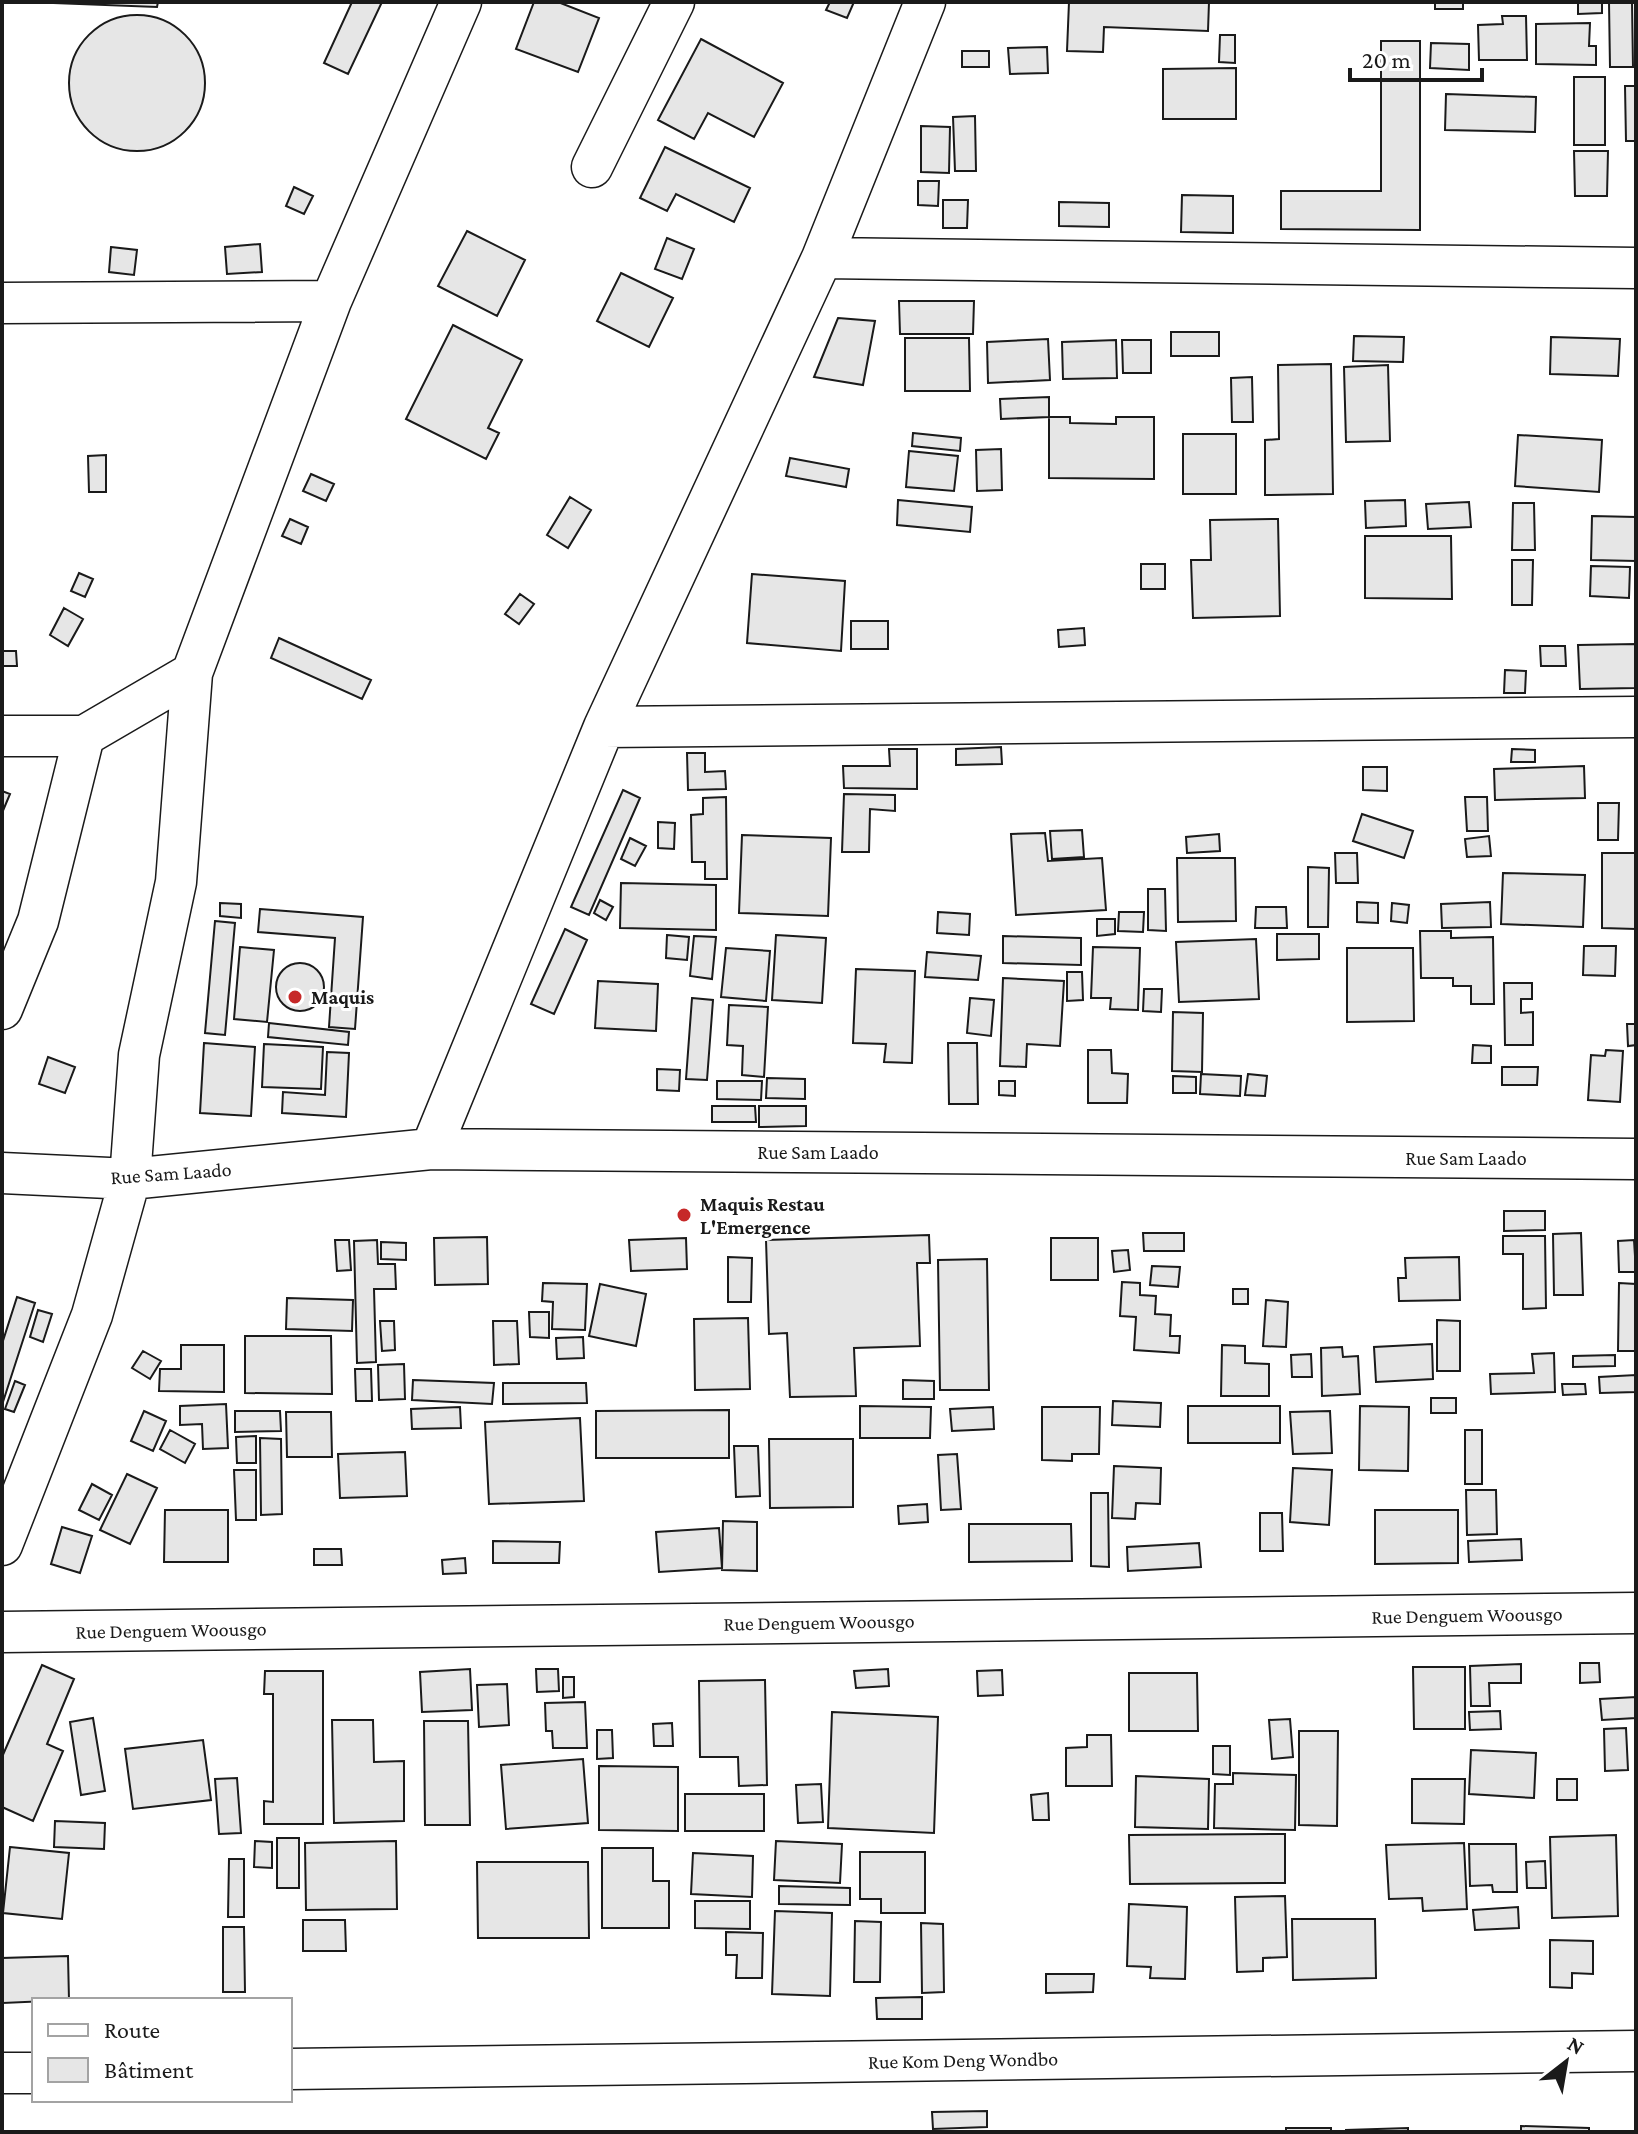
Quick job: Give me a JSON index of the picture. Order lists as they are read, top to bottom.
{
  "streets": {
    "street": ["Rue Sam Laado", "Rue Denguem Woousgo", "Rue Kom Deng Wondbo"]
  },
  "places": ["Maquis", "Maquis Restau L'Emergence"],
  "legend": ["Route", "Bâtiment"],
  "scale_bar": "20 m",
  "north": "top right"
}
